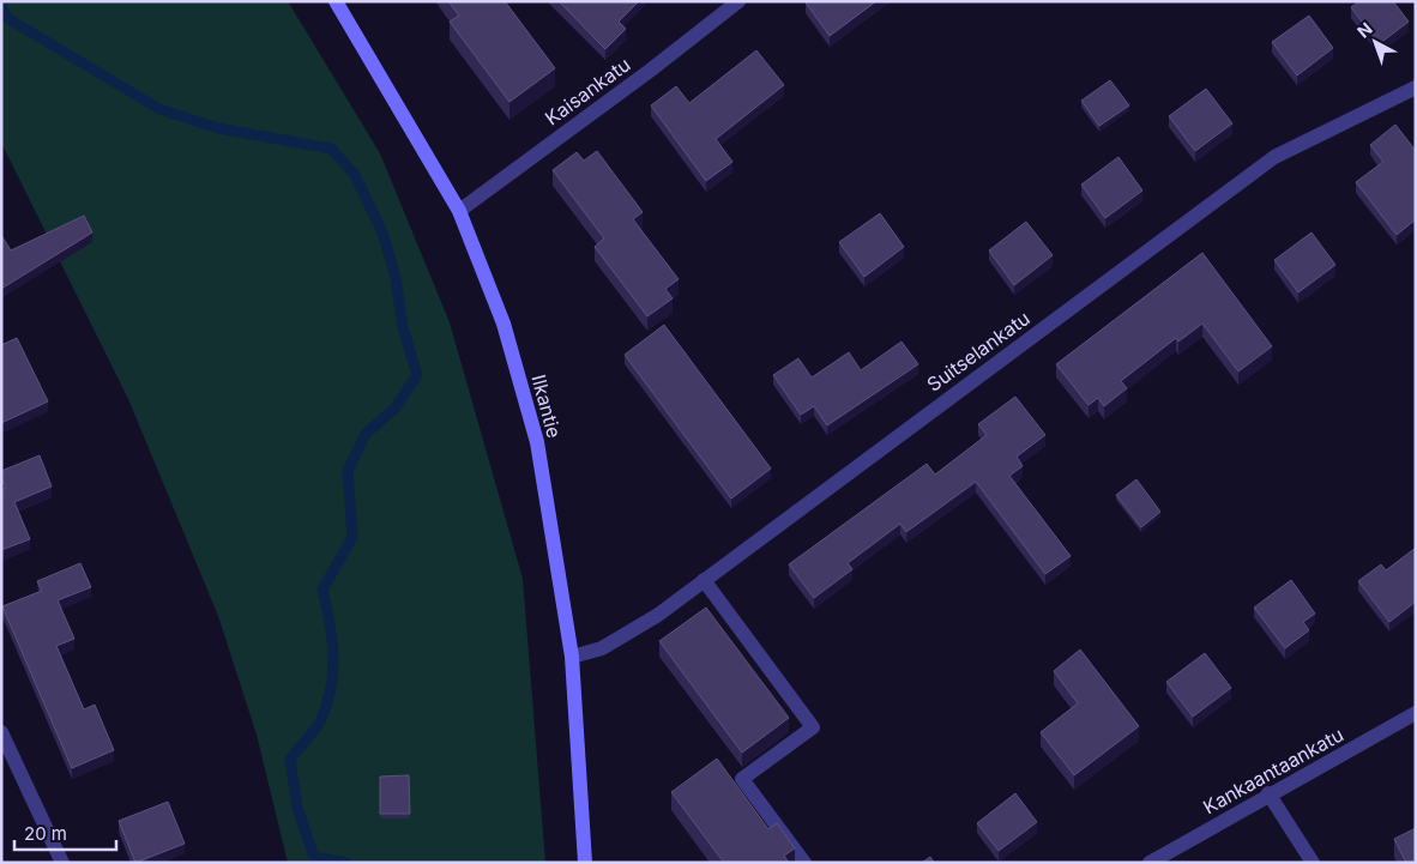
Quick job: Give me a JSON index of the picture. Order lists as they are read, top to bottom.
{
  "streets": {
    "main road": ["Ilkantie"],
    "street": ["Kaisankatu", "Suitselankatu", "Kankaantaankatu"]
  },
  "crossings": [
    ["Kaisankatu", "Ilkantie"],
    ["Suitselankatu", "Ilkantie"]
  ],
  "scale_bar": "20 m",
  "north": "top left"
}
